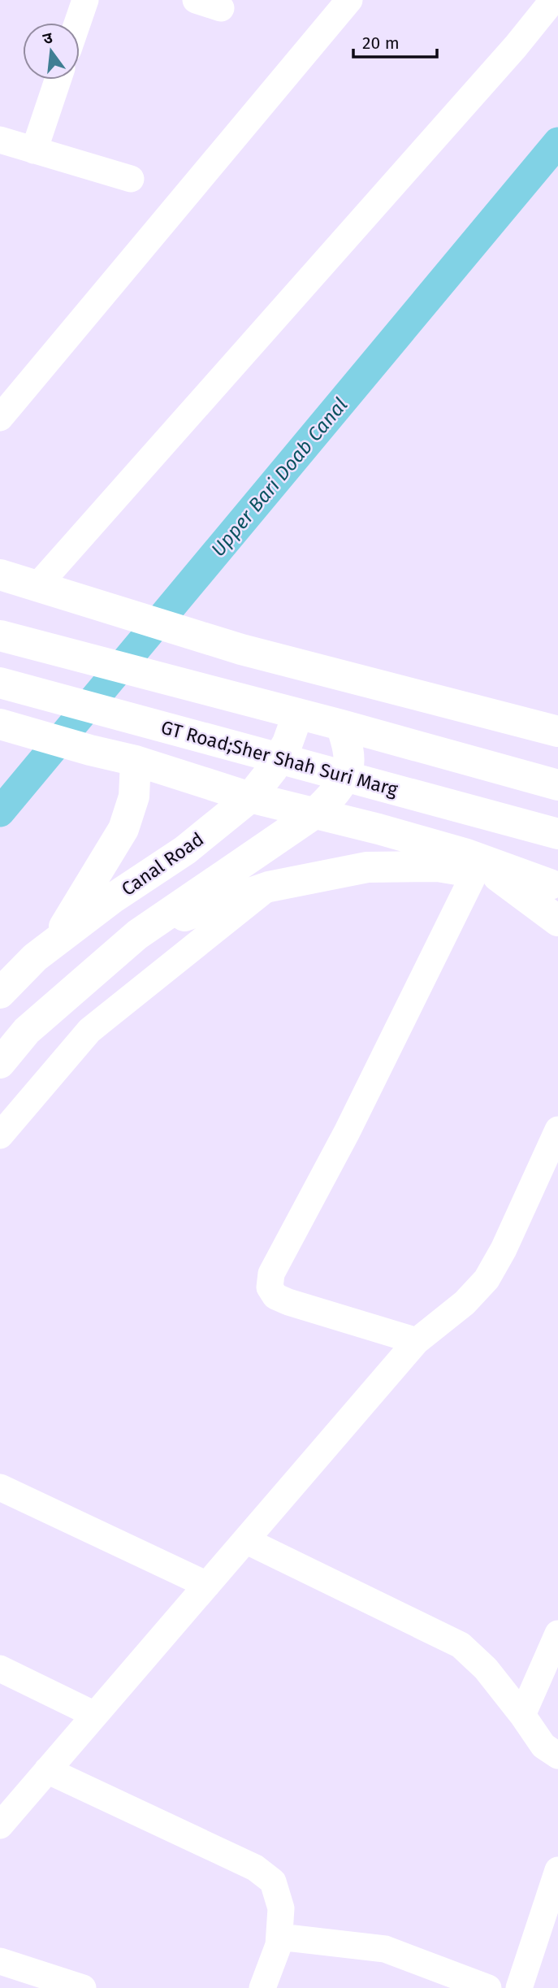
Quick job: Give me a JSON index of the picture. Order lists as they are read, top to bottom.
{
  "streets": {
    "main road": ["GT Road;Sher Shah Suri Marg", "Canal Road"]
  },
  "water": ["Upper Bari Doab Canal"],
  "scale_bar": "20 m",
  "north": "top"
}
